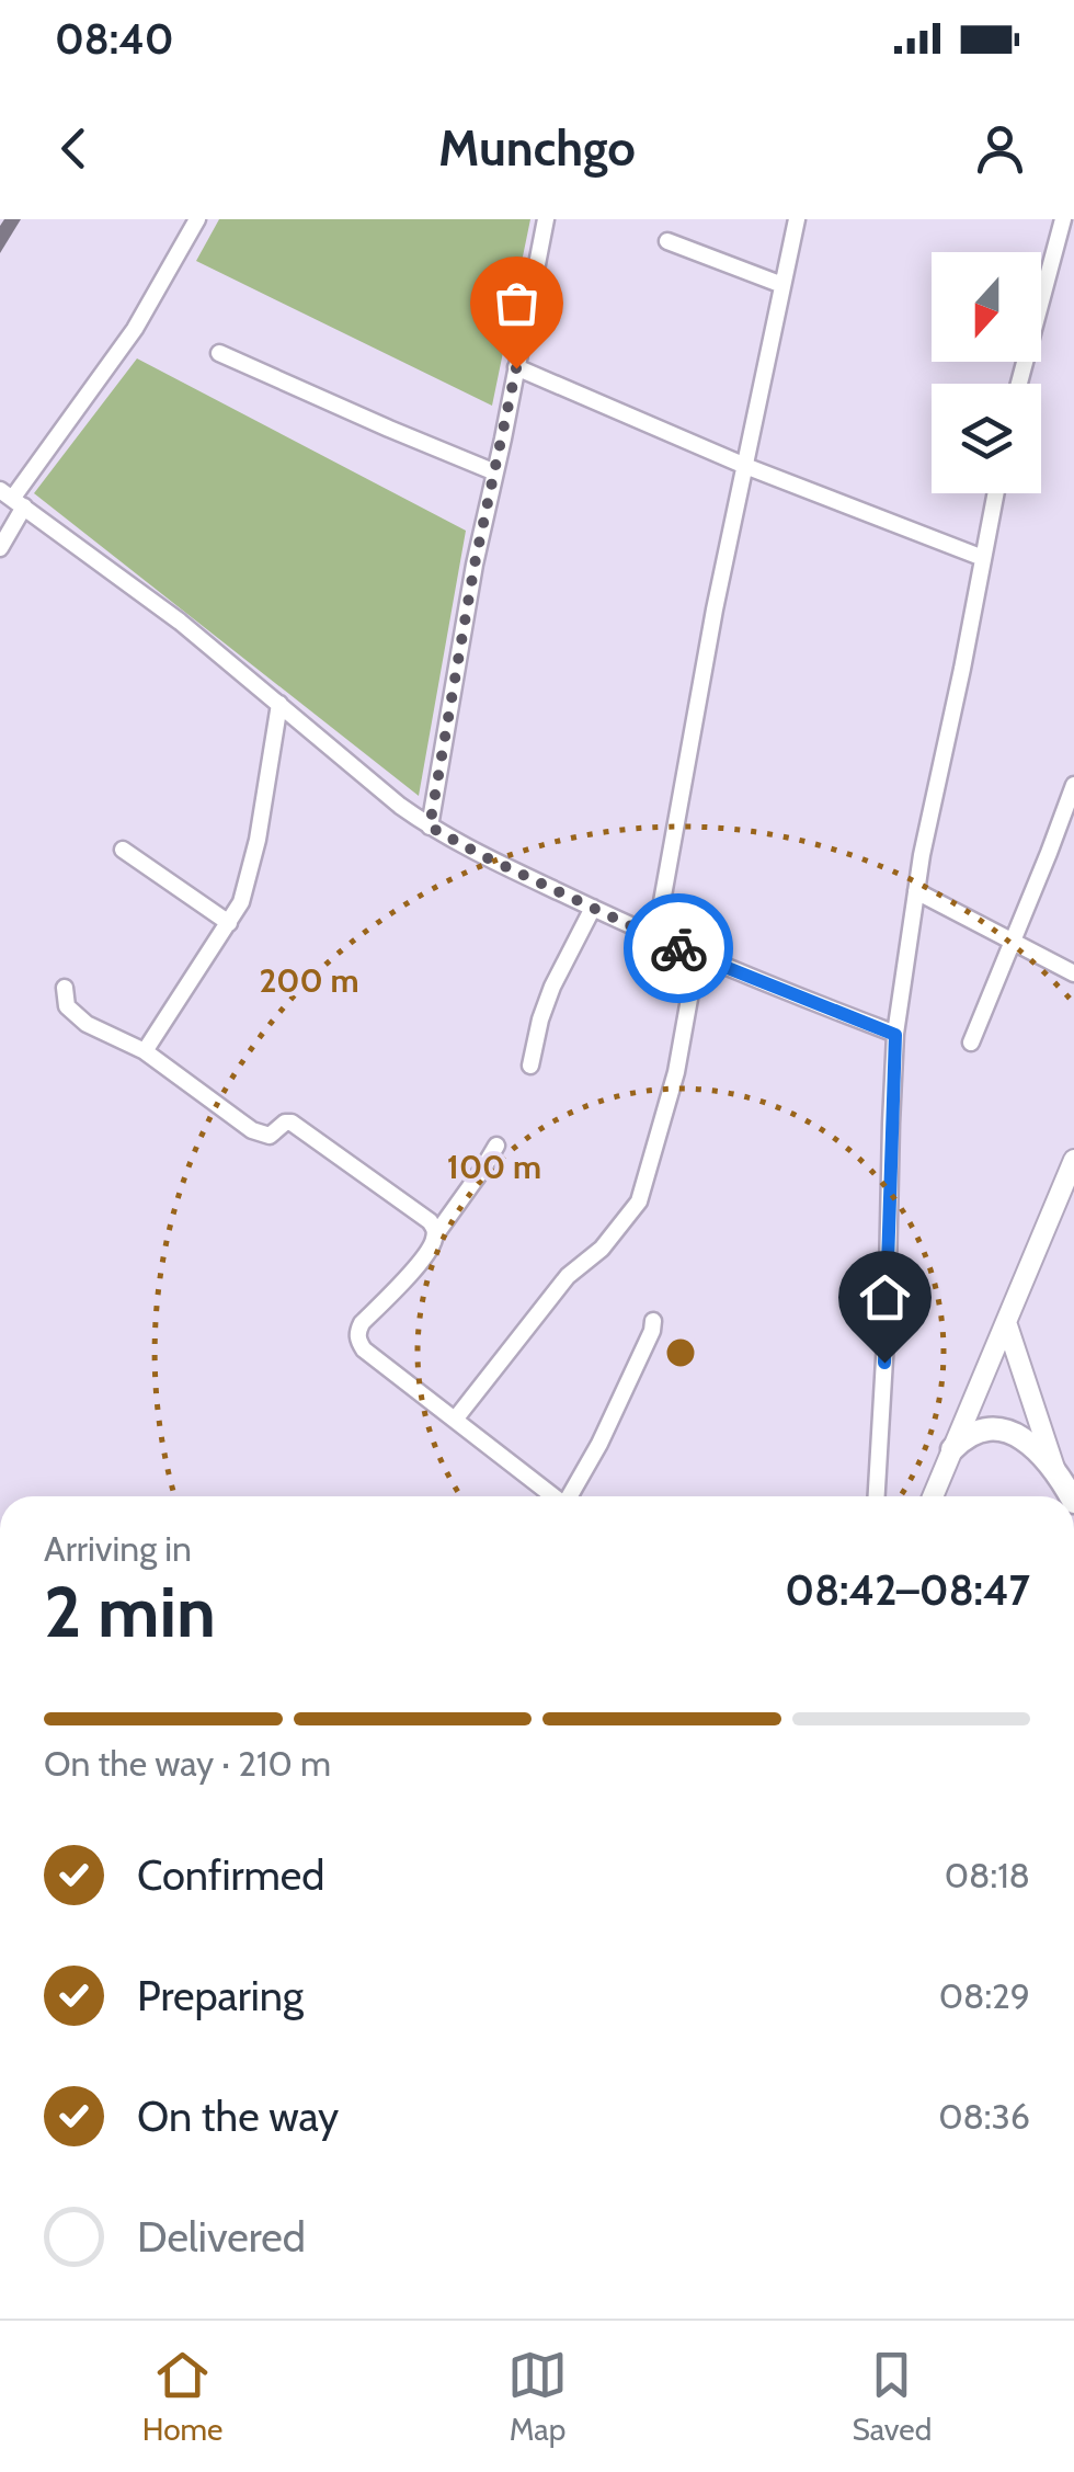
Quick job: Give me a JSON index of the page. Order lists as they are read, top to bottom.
{
  "north": "bottom",
  "page": {
    "status": "08:40",
    "header": "Munchgo",
    "heading": ["2 min", "Arriving in", "08:42–08:47"],
    "bar": "On the way · 210 m",
    "list": [
      ["Confirmed", "08:18"],
      ["Preparing", "08:29"],
      ["On the way", "08:36"],
      "Delivered"
    ],
    "tabs": ["Home", "Map", "Saved"]
  },
  "rings": ["200 m", "100 m"]
}
